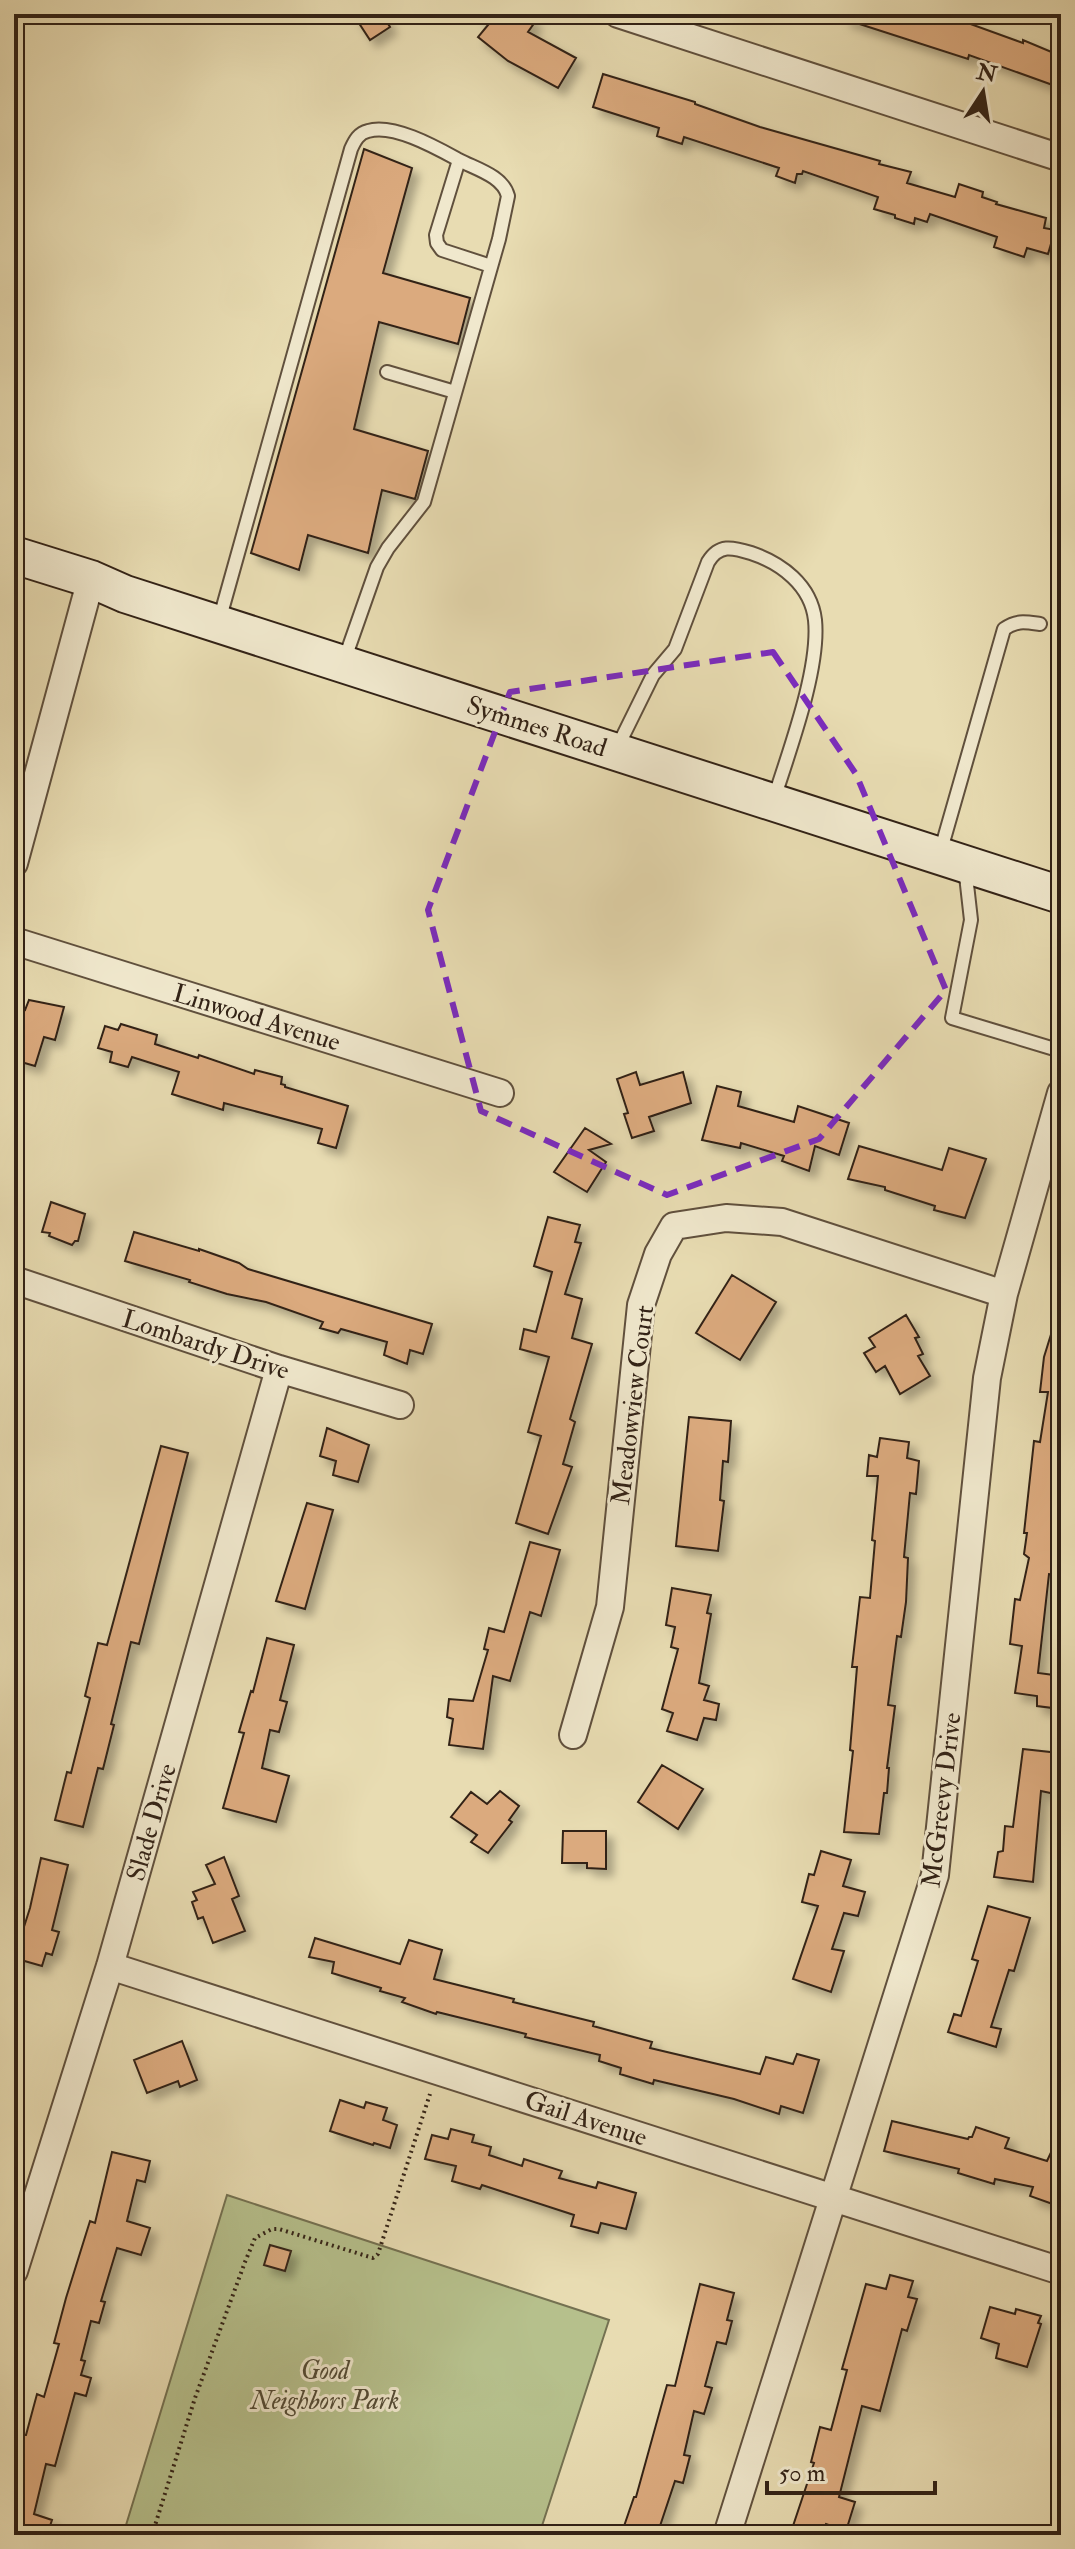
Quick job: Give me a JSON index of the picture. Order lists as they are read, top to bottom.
{
  "streets": {
    "main road": ["Symmes Road"],
    "street": [
      "Linwood Avenue",
      "Lombardy Drive",
      "Meadowview Court",
      "McGreevy Drive",
      "Slade Drive",
      "Gail Avenue"
    ]
  },
  "crossings": [
    ["Lombardy Drive", "Slade Drive"],
    ["Meadowview Court", "McGreevy Drive"],
    ["McGreevy Drive", "Gail Avenue"],
    ["Slade Drive", "Gail Avenue"]
  ],
  "parks": ["Good Neighbors Park"],
  "scale_bar": "50 m",
  "north": "top"
}
